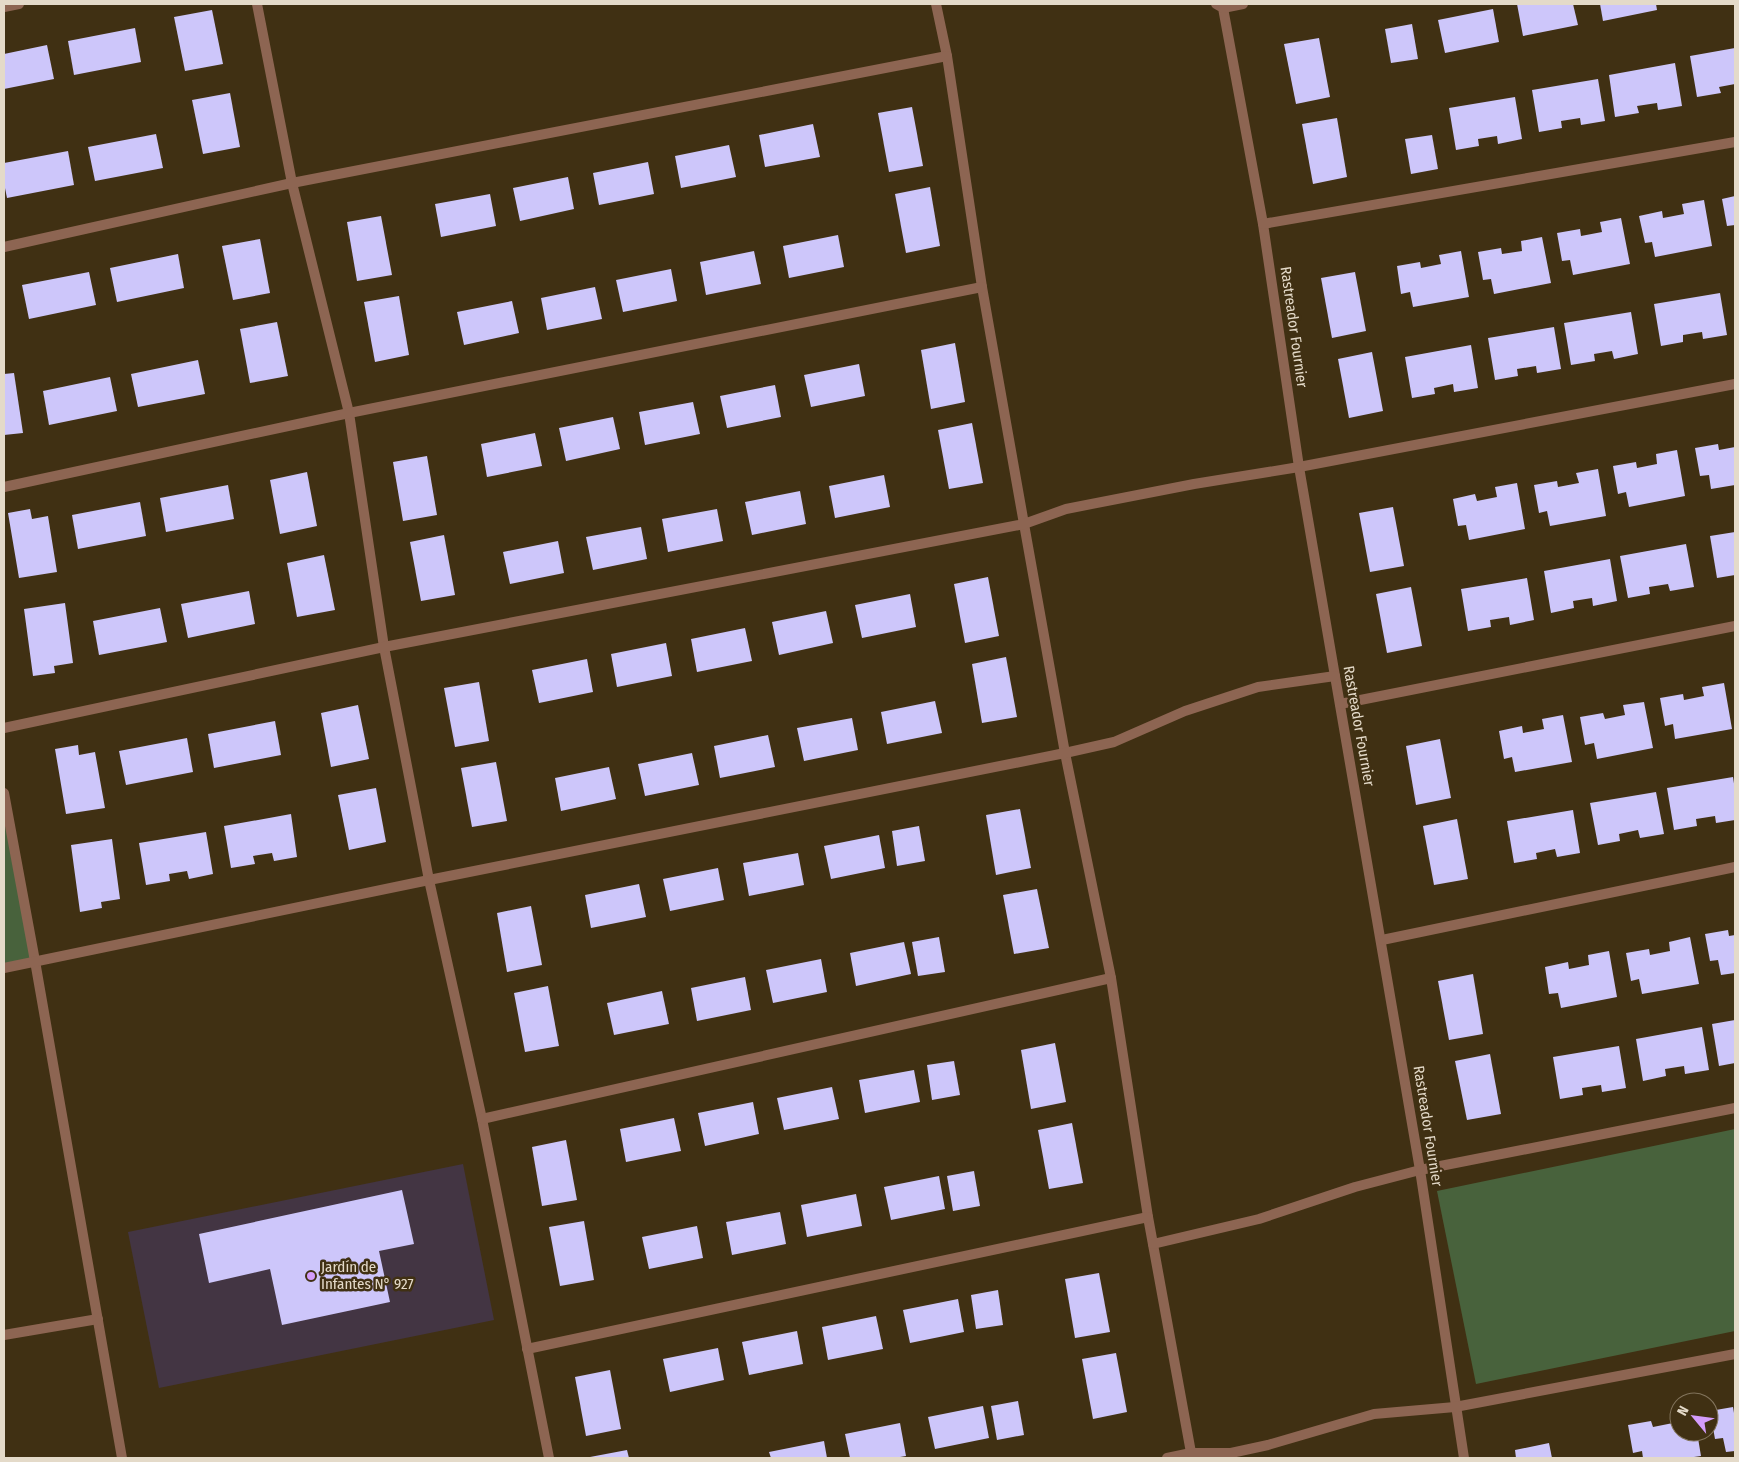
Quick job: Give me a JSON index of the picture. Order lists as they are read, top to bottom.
{
  "streets": {
    "street": ["Rastreador Fournier"]
  },
  "places": ["Jardín de Infantes N° 927"],
  "north": "top left"
}
